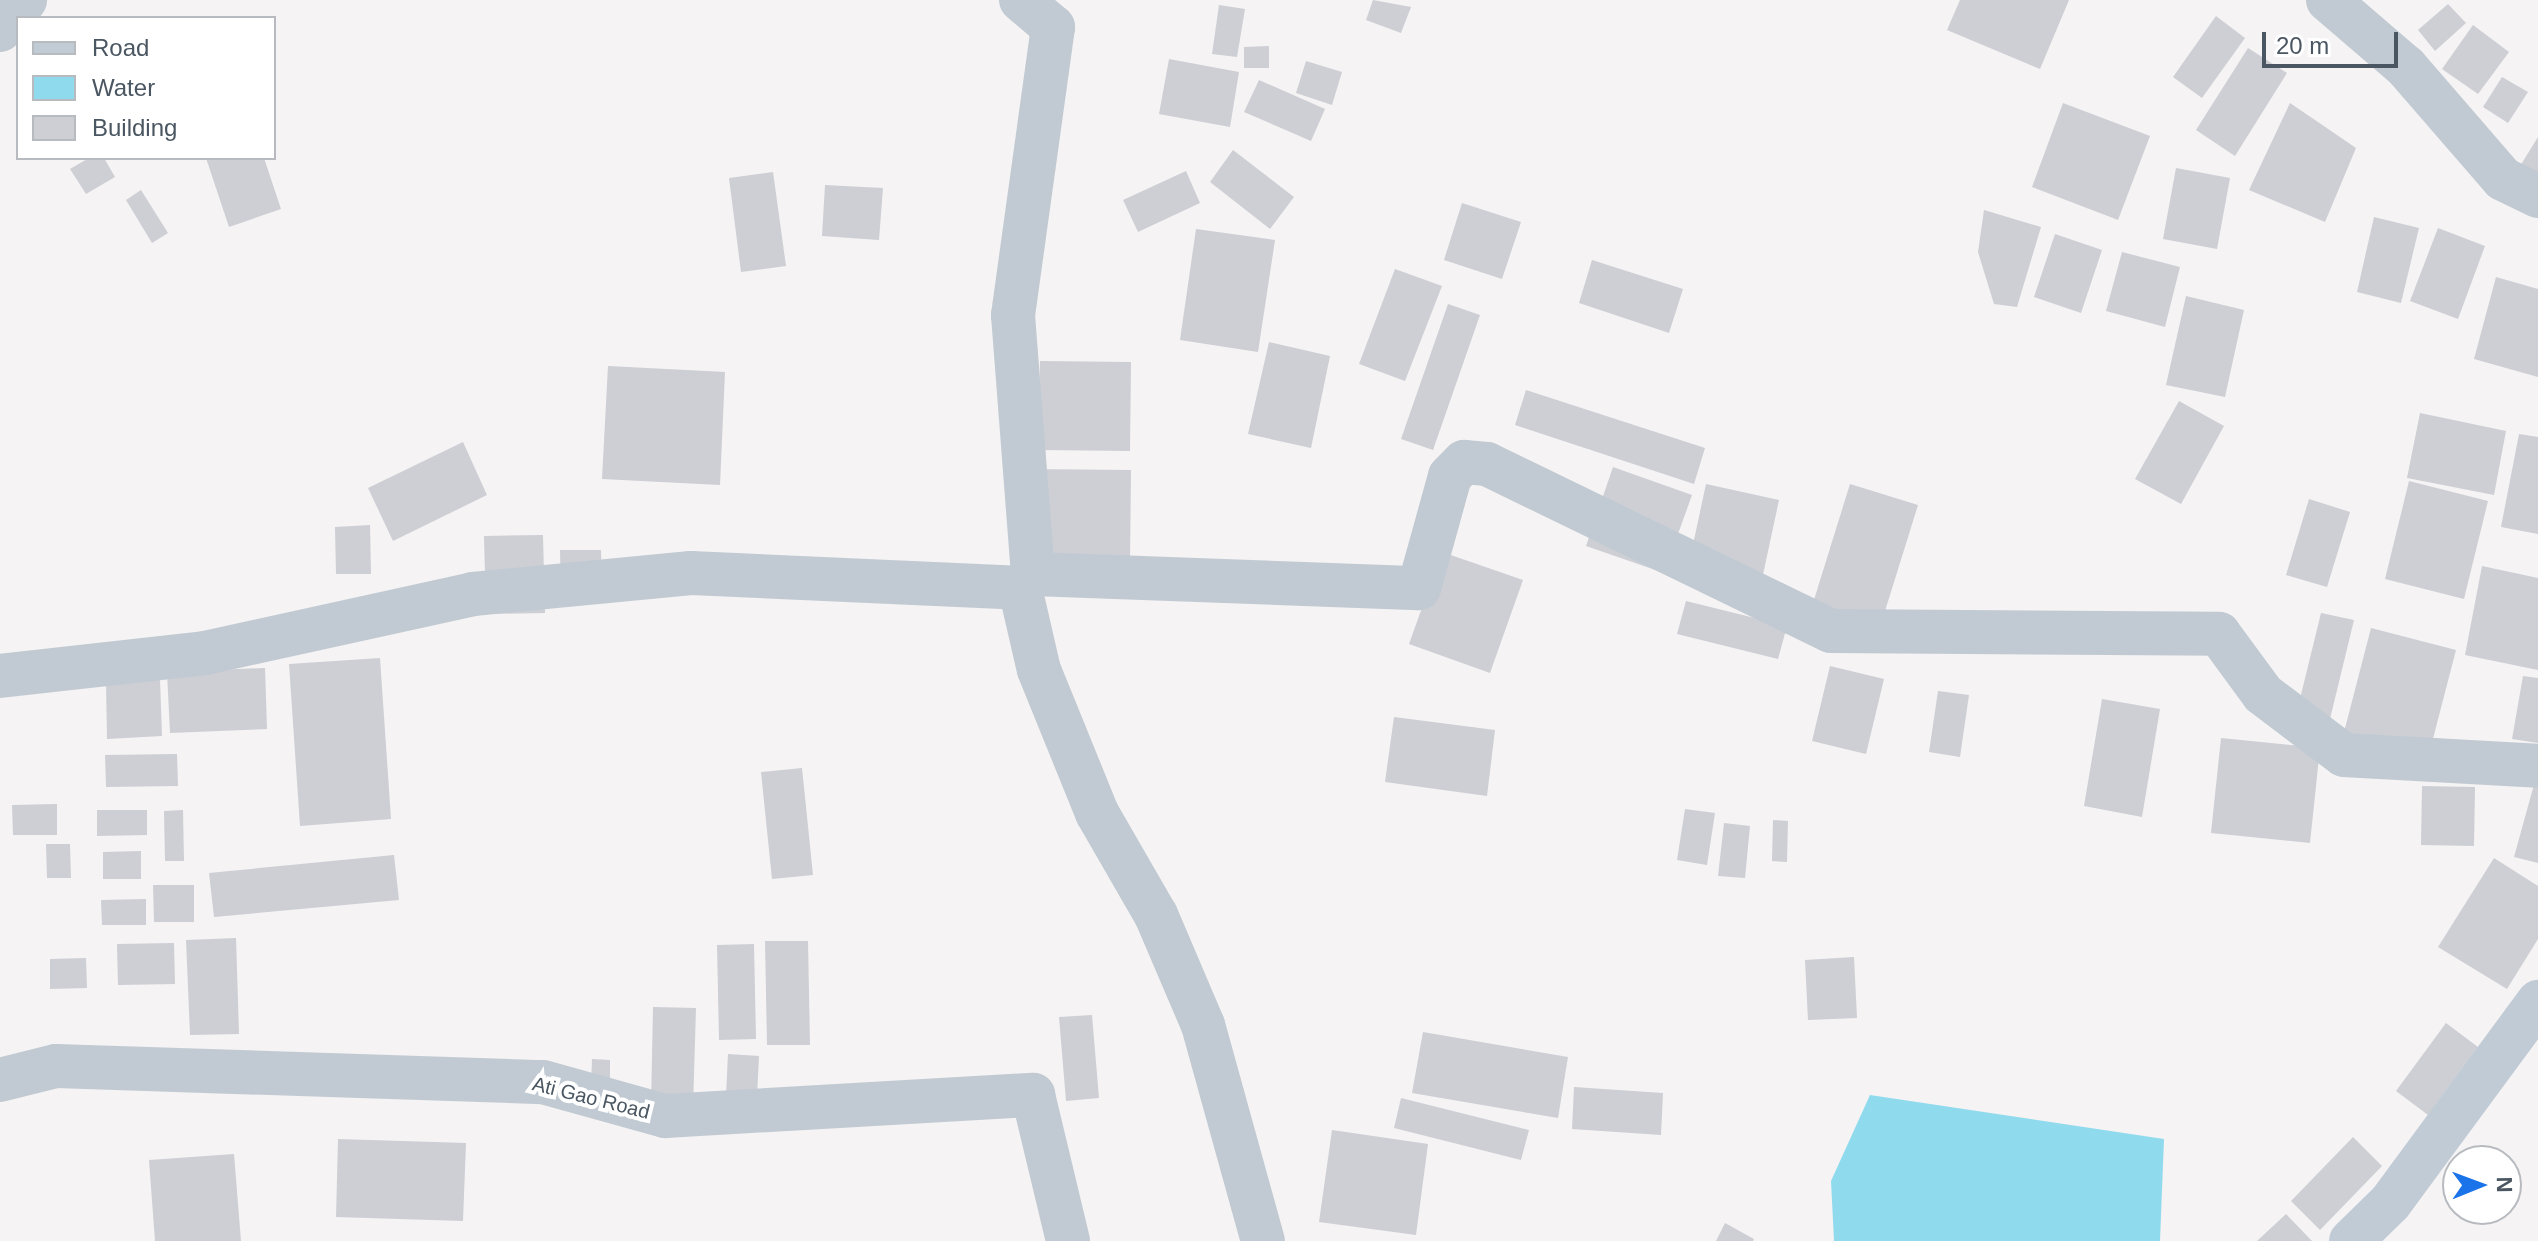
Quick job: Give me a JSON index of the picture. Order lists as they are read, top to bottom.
{
  "streets": {
    "street": ["Ati Gao Road"]
  },
  "legend": ["Road", "Water", "Building"],
  "scale_bar": "20 m",
  "north": "right"
}
